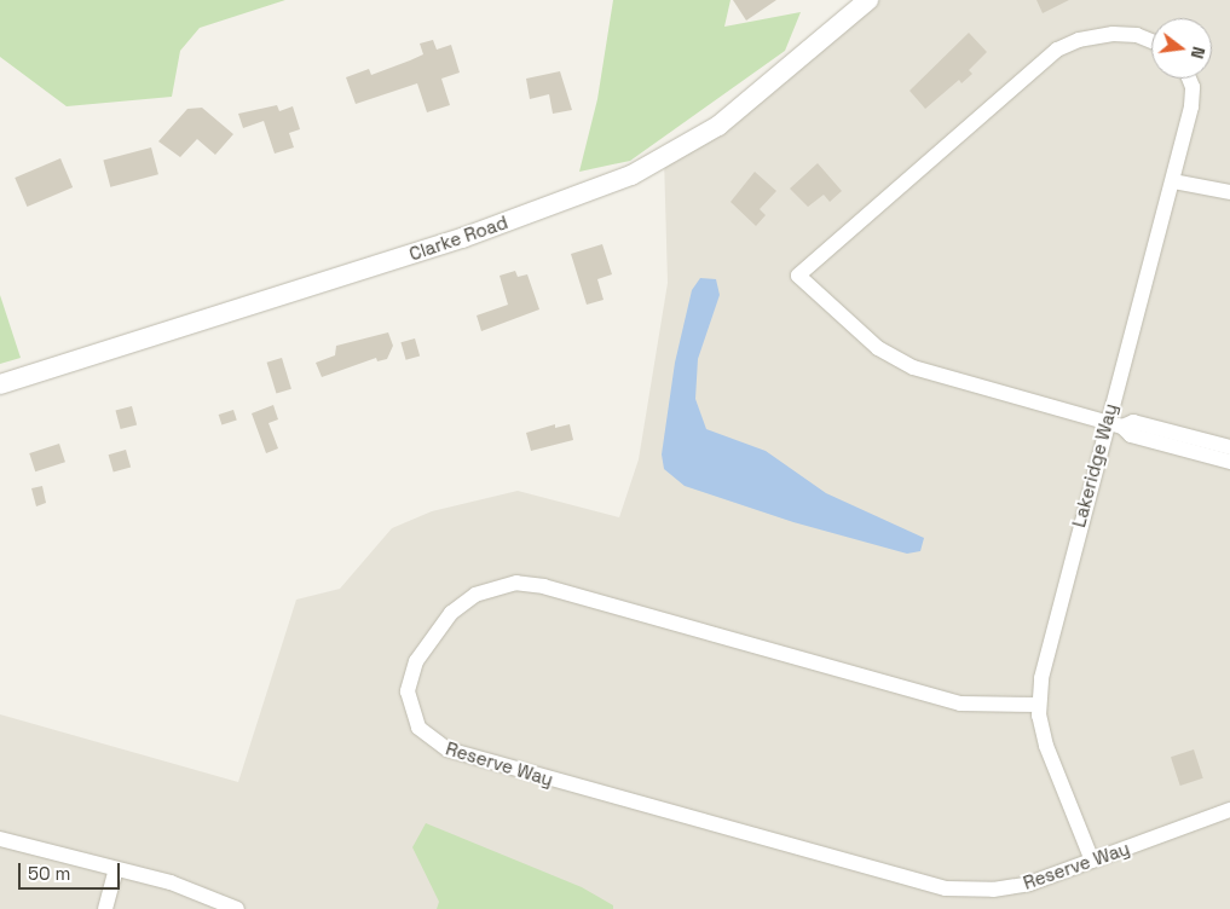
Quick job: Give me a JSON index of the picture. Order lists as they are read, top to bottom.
{
  "streets": {
    "street": ["Clarke Road", "Lakeridge Way", "Reserve Way"]
  },
  "crossings": [
    ["Lakeridge Way", "Reserve Way"]
  ],
  "scale_bar": "50 m",
  "north": "right"
}
